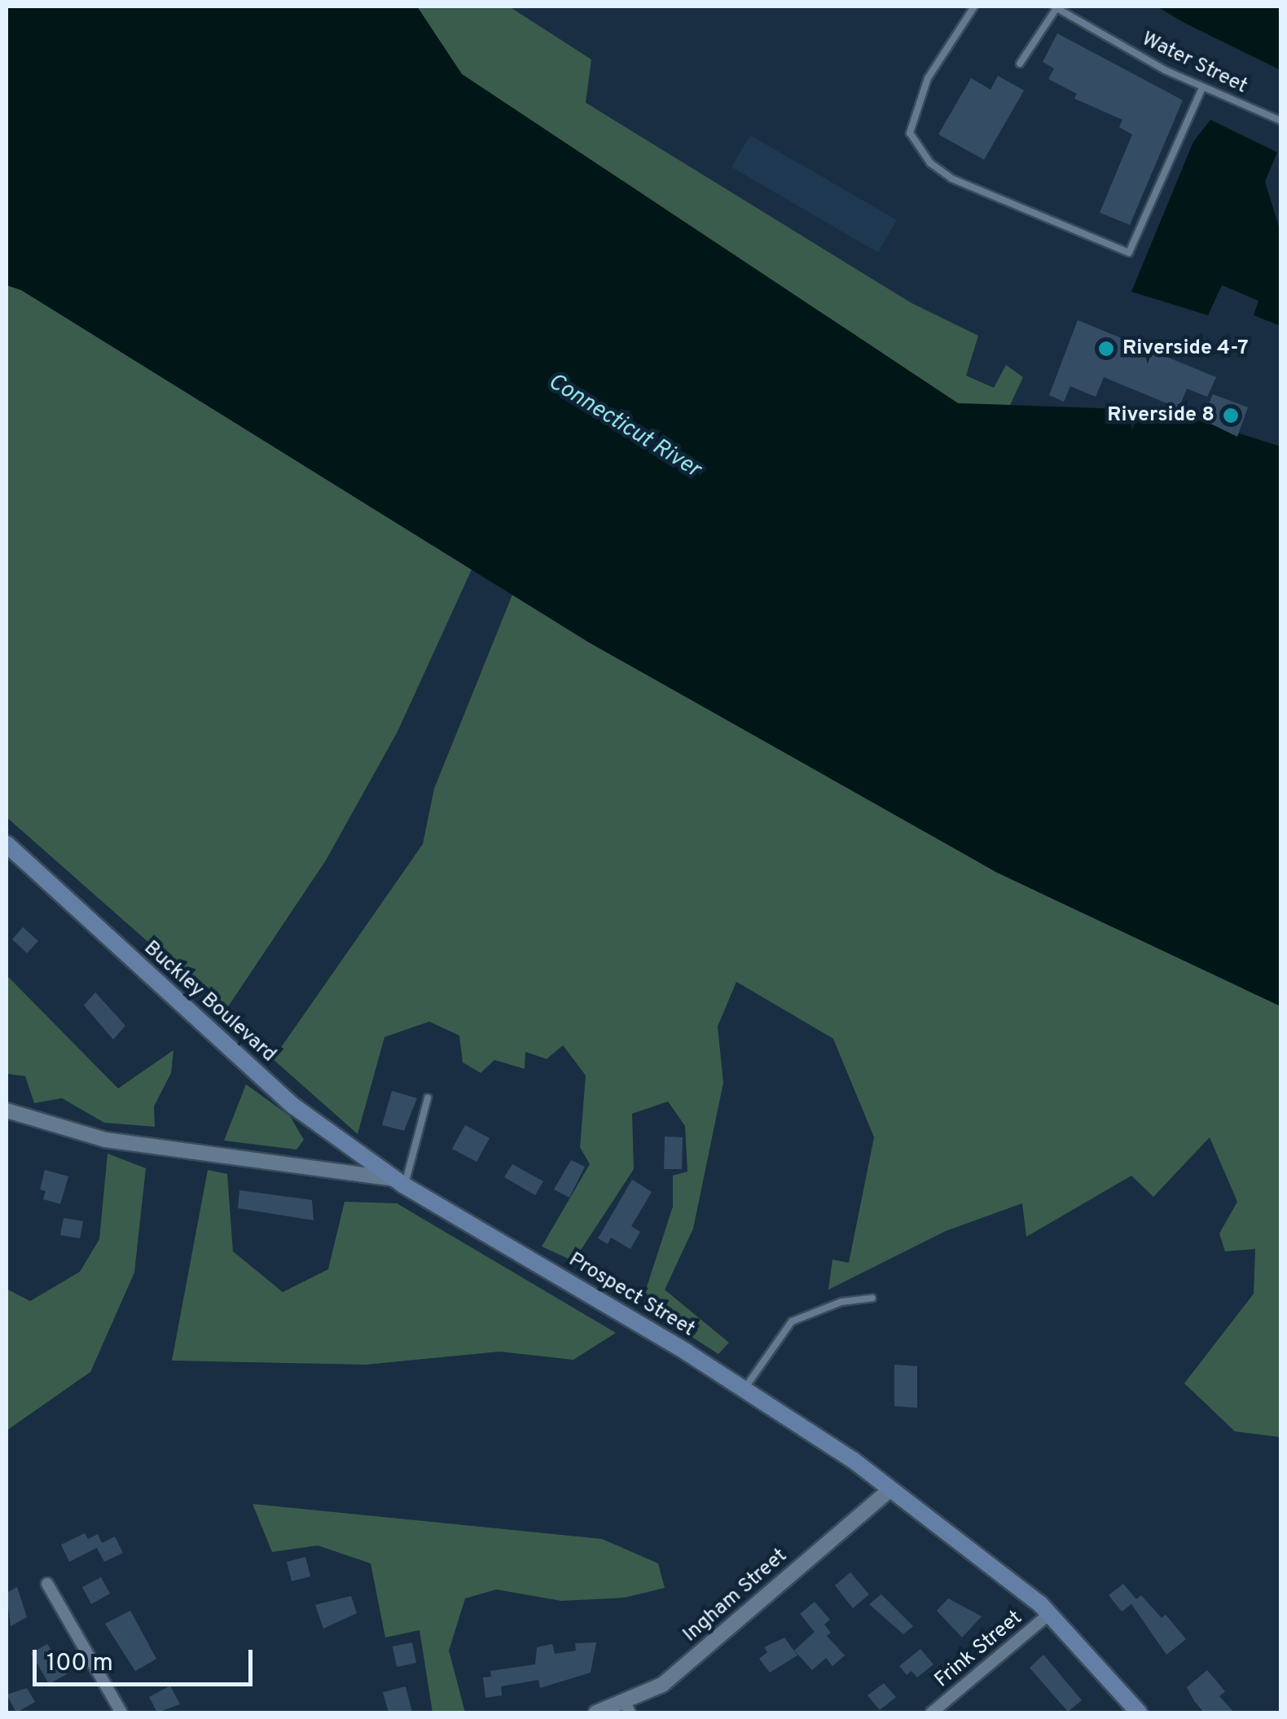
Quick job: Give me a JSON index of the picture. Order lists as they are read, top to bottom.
{
  "streets": {
    "main road": ["Buckley Boulevard", "Prospect Street"],
    "street": ["Ingham Street", "Frink Street"],
    "lane": ["Water Street"]
  },
  "crossings": [
    ["Buckley Boulevard", "Prospect Street"],
    ["Prospect Street", "Ingham Street"],
    ["Prospect Street", "Frink Street"]
  ],
  "water": ["Connecticut River"],
  "places": ["Riverside 4-7", "Riverside 8"],
  "scale_bar": "100 m"
}
